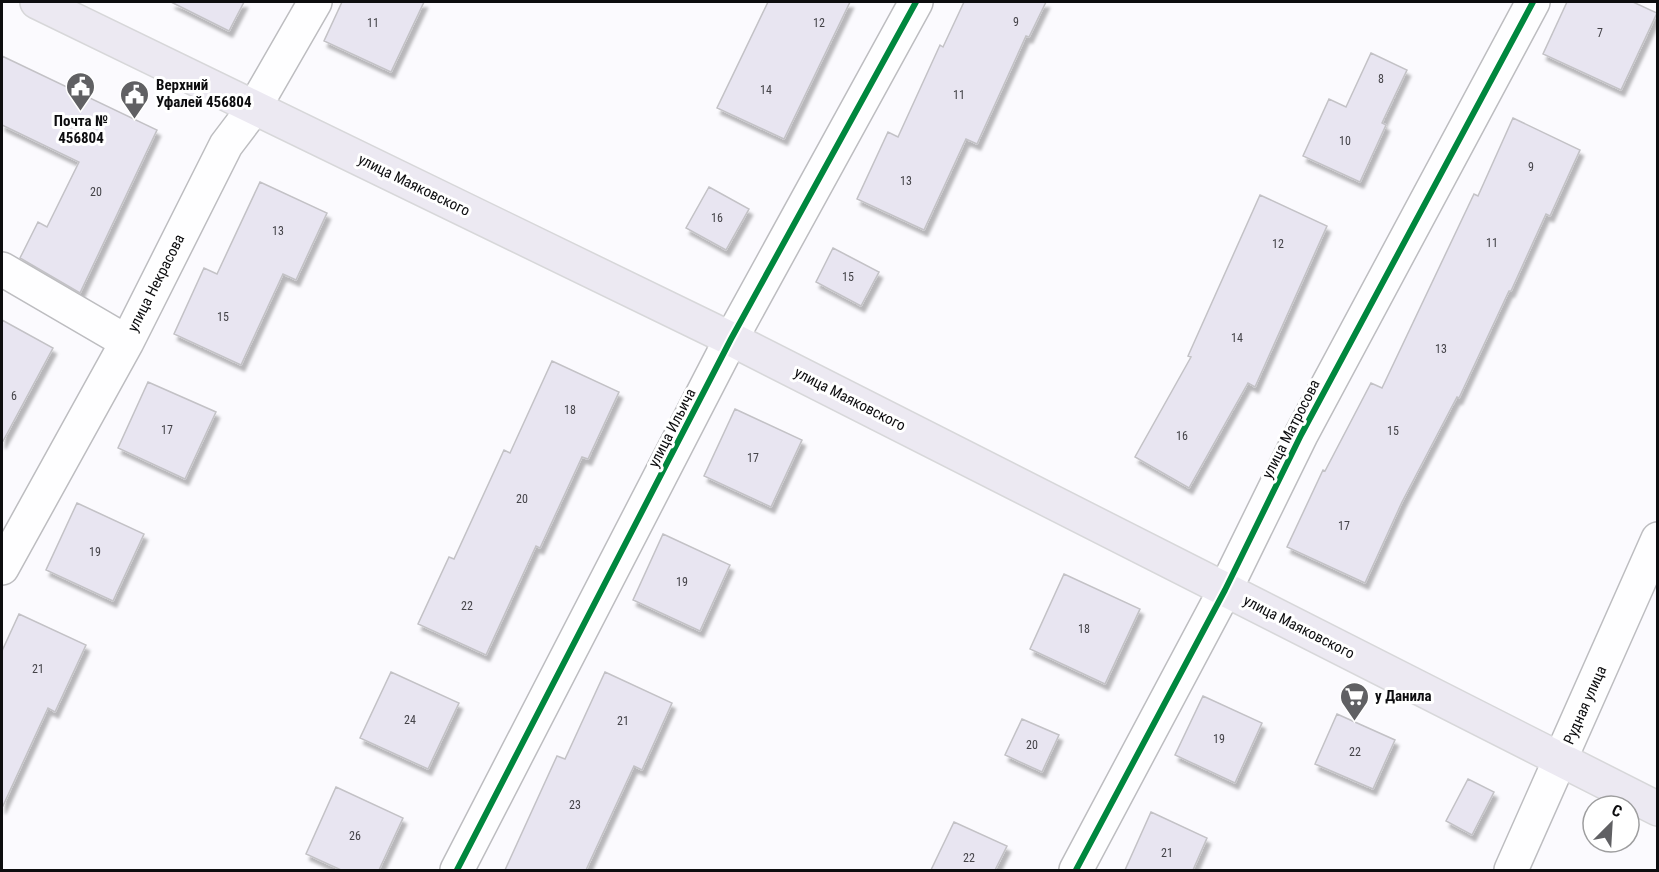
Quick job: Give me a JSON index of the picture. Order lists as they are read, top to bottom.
{
  "streets": {
    "main road": ["улица Маяковского"],
    "street": [
      "улица Некрасова",
      "улица Ильича",
      "улица Матросова",
      "Рудная улица"
    ]
  },
  "crossings": [
    ["улица Маяковского", "улица Некрасова"],
    ["улица Маяковского", "улица Ильича"],
    ["улица Маяковского", "улица Матросова"],
    ["улица Маяковского", "Рудная улица"]
  ],
  "places": {
    "public building": ["Почта № 456804", "Верхний Уфалей 456804"],
    "supermarket": ["у Данила"]
  },
  "house_numbers": [
    "9",
    "11",
    "12",
    "7",
    "8",
    "14",
    "11",
    "10",
    "9",
    "13",
    "20",
    "16",
    "13",
    "11",
    "12",
    "15",
    "15",
    "14",
    "13",
    "6",
    "18",
    "17",
    "15",
    "16",
    "17",
    "20",
    "17",
    "19",
    "19",
    "22",
    "18",
    "21",
    "24",
    "21",
    "19",
    "20",
    "22",
    "23",
    "26",
    "21",
    "22"
  ],
  "north": "top right"
}
